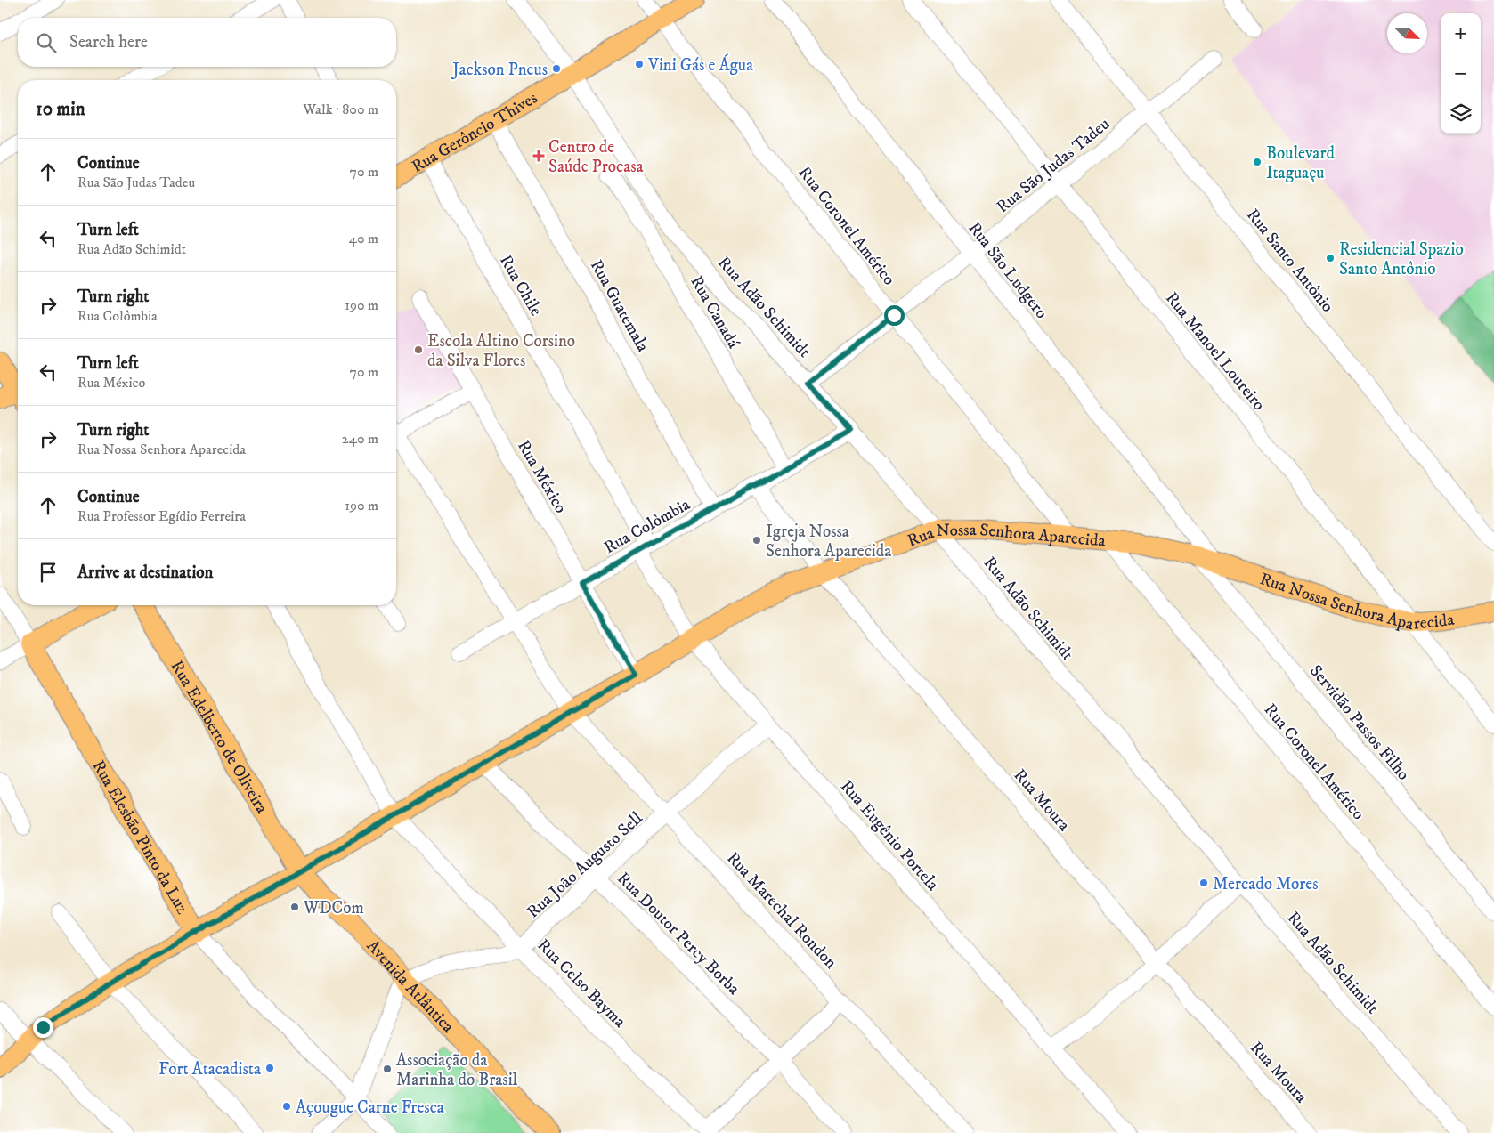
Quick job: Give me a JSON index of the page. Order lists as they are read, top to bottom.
{
  "streets": {
    "main road": [
      "Rua Gerôncio Thives",
      "Rua Nossa Senhora Aparecida",
      "Rua Edelberto de Oliveira",
      "Rua Elesbão Pinto da Luz",
      "Avenida Atlântica"
    ],
    "street": [
      "Rua São Judas Tadeu",
      "Rua Coronel Américo",
      "Rua Santo Antônio",
      "Rua São Ludgero",
      "Rua Chile",
      "Rua Guatemala",
      "Rua Adão Schimidt",
      "Rua Canadá",
      "Rua Manoel Loureiro",
      "Rua México",
      "Rua Colômbia",
      "Servidão Passos Filho",
      "Rua Moura",
      "Rua Eugênio Portela",
      "Rua João Augusto Sell",
      "Rua Marechal Rondon",
      "Rua Doutor Percy Borba",
      "Rua Celso Bayma"
    ]
  },
  "crossings": [
    ["Rua Gerôncio Thives", "Rua Coronel Américo"],
    ["Rua Gerôncio Thives", "Rua Chile"],
    ["Rua Gerôncio Thives", "Rua Guatemala"],
    ["Rua Gerôncio Thives", "Rua Adão Schimidt"],
    ["Rua São Judas Tadeu", "Rua Coronel Américo"],
    ["Rua São Judas Tadeu", "Rua Santo Antônio"],
    ["Rua São Judas Tadeu", "Rua São Ludgero"],
    ["Rua São Judas Tadeu", "Rua Adão Schimidt"],
    ["Rua São Judas Tadeu", "Rua Manoel Loureiro"],
    ["Rua Coronel Américo", "Rua Nossa Senhora Aparecida"],
    ["Rua São Ludgero", "Rua Nossa Senhora Aparecida"],
    ["Rua São Ludgero", "Servidão Passos Filho"],
    ["Rua Chile", "Rua Colômbia"],
    ["Rua Chile", "Rua Eugênio Portela"],
    ["Rua Guatemala", "Rua Colômbia"],
    ["Rua Adão Schimidt", "Rua Colômbia"],
    ["Rua Adão Schimidt", "Rua Nossa Senhora Aparecida"],
    ["Rua Canadá", "Rua Colômbia"],
    ["Rua Manoel Loureiro", "Rua Nossa Senhora Aparecida"],
    ["Rua México", "Rua Colômbia"],
    ["Rua México", "Rua Nossa Senhora Aparecida"],
    ["Rua Colômbia", "Rua Moura"],
    ["Rua Colômbia", "Rua Eugênio Portela"],
    ["Rua Colômbia", "Rua Marechal Rondon"],
    ["Rua Nossa Senhora Aparecida", "Servidão Passos Filho"],
    ["Rua Nossa Senhora Aparecida", "Rua Edelberto de Oliveira"],
    ["Rua Nossa Senhora Aparecida", "Rua Moura"],
    ["Rua Nossa Senhora Aparecida", "Rua Eugênio Portela"],
    ["Rua Nossa Senhora Aparecida", "Rua Elesbão Pinto da Luz"],
    ["Rua Nossa Senhora Aparecida", "Rua Marechal Rondon"],
    ["Rua Nossa Senhora Aparecida", "Rua Doutor Percy Borba"],
    ["Rua Nossa Senhora Aparecida", "Rua Celso Bayma"],
    ["Rua Nossa Senhora Aparecida", "Avenida Atlântica"],
    ["Rua Edelberto de Oliveira", "Avenida Atlântica"],
    ["Rua Eugênio Portela", "Rua João Augusto Sell"],
    ["Rua João Augusto Sell", "Rua Marechal Rondon"],
    ["Rua João Augusto Sell", "Rua Doutor Percy Borba"],
    ["Rua João Augusto Sell", "Rua Celso Bayma"],
    ["Rua João Augusto Sell", "Avenida Atlântica"]
  ],
  "places": {
    "other": [
      "Vini Gás e Água",
      "Jackson Pneus",
      "Boulevard Itaguaçu",
      "Residencial Spazio Santo Antônio",
      "Escola Altino Corsino da Silva Flores",
      "Igreja Nossa Senhora Aparecida",
      "Mercado Mores",
      "WDCom",
      "Fort Atacadista",
      "Associação da Marinha do Brasil",
      "Açougue Carne Fresca"
    ],
    "health": ["Centro de Saúde Procasa"]
  },
  "north": "bottom right",
  "page": {
    "map_buttons": ["+", "−"],
    "search": "Search here",
    "heading": ["10 min", "Walk · 800 m"],
    "list": [
      ["Continue", "Rua São Judas Tadeu", "70 m"],
      ["Turn left", "Rua Adão Schimidt", "40 m"],
      ["Turn right", "Rua Colômbia", "190 m"],
      ["Turn left", "Rua México", "70 m"],
      ["Turn right", "Rua Nossa Senhora Aparecida", "240 m"],
      ["Continue", "Rua Professor Egídio Ferreira", "190 m"],
      "Arrive at destination"
    ]
  }
}
